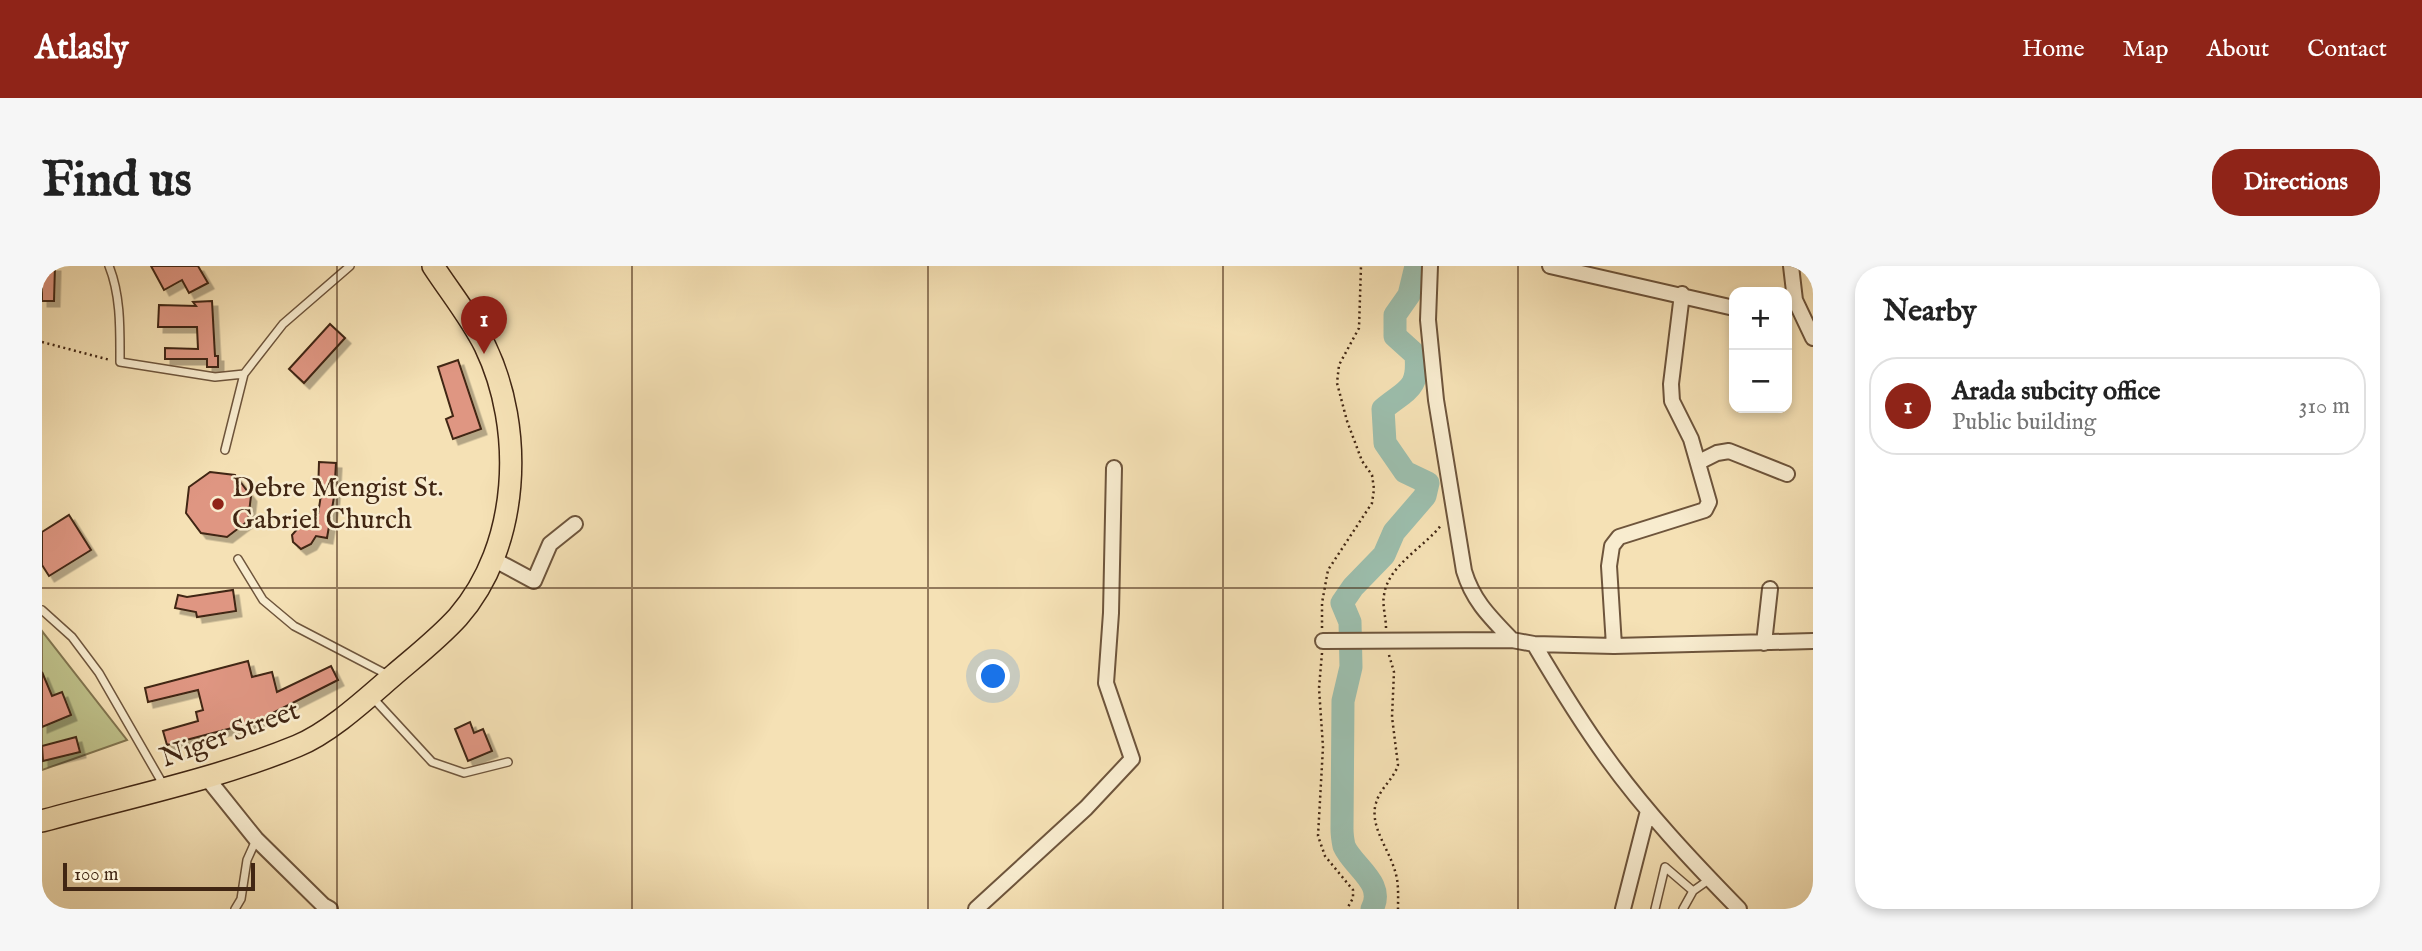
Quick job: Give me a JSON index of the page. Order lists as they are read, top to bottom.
{
  "streets": {
    "main road": ["Niger Street"]
  },
  "places": ["Debre Mengist St. Gabriel Church"],
  "scale_bar": "100 m",
  "page": {
    "header": "Atlasly",
    "nav": [
      "Home",
      "Map",
      "About",
      "Contact"
    ],
    "buttons": "Directions",
    "title": "Find us",
    "heading": "Nearby",
    "map_buttons": ["+", "−"],
    "pins": "1",
    "list": [
      {
        "mark": "1",
        "name": "Arada subcity office",
        "note": "Public building",
        "value": "310 m"
      }
    ],
    "scale": "100 m"
  }
}
